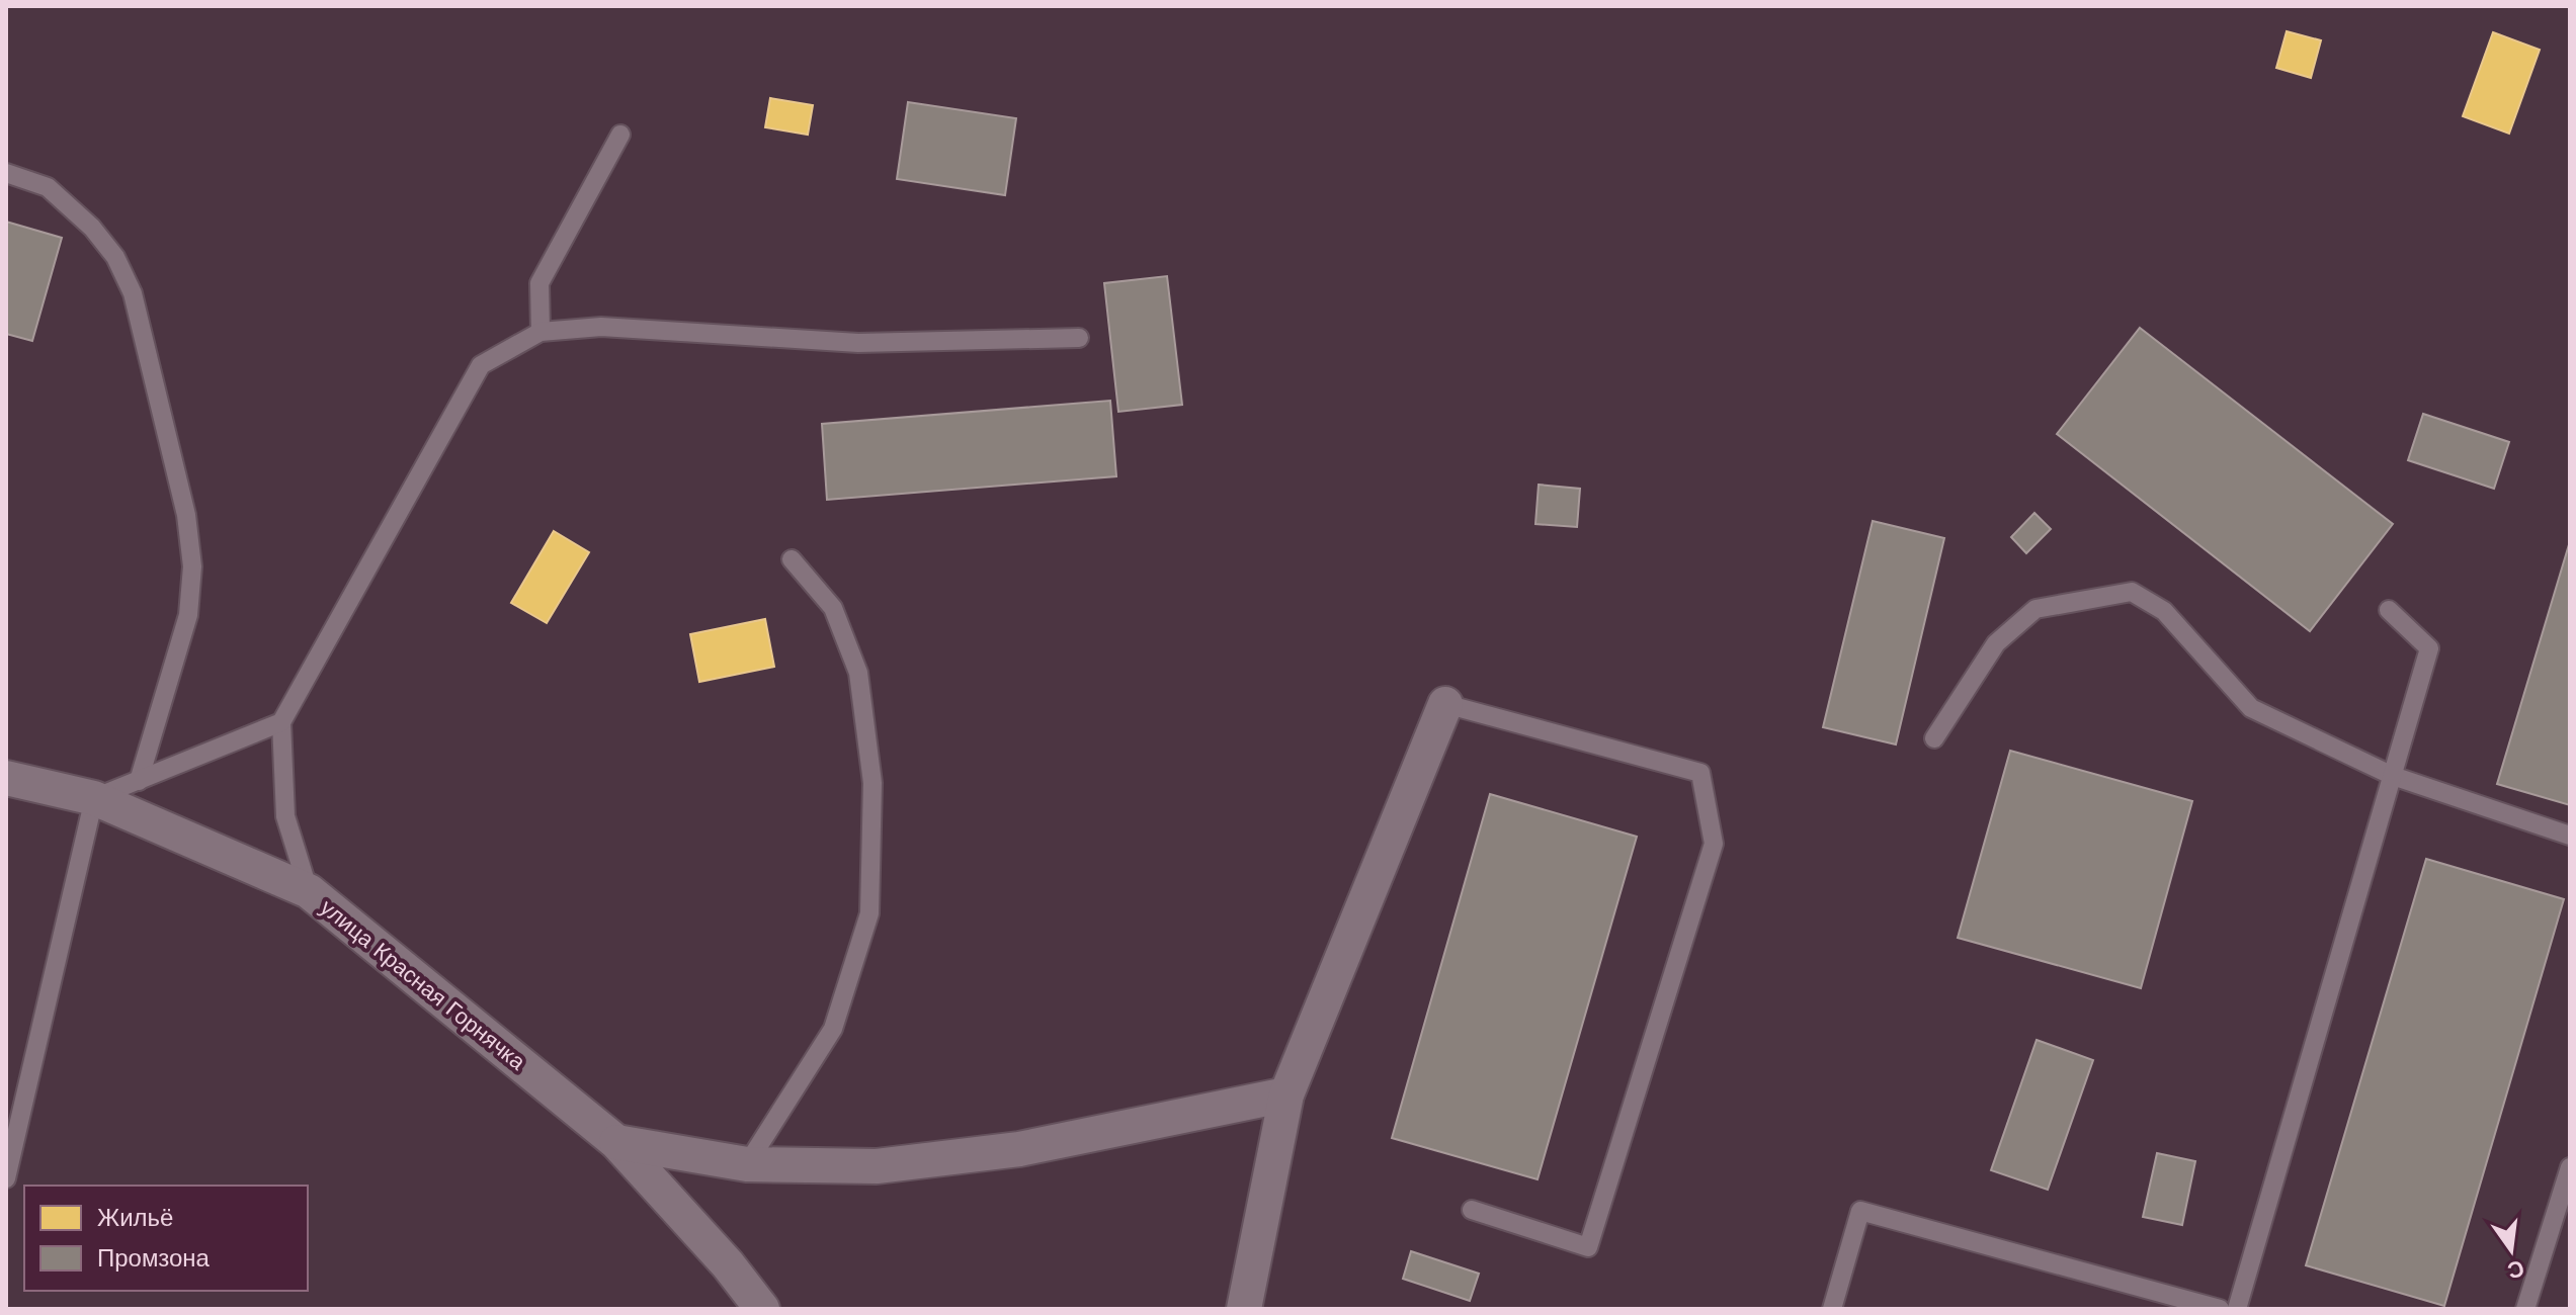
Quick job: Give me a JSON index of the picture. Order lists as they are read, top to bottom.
{
  "streets": {
    "street": ["улица Красная Горнячка"]
  },
  "legend": ["Жильё", "Промзона"],
  "north": "bottom"
}
